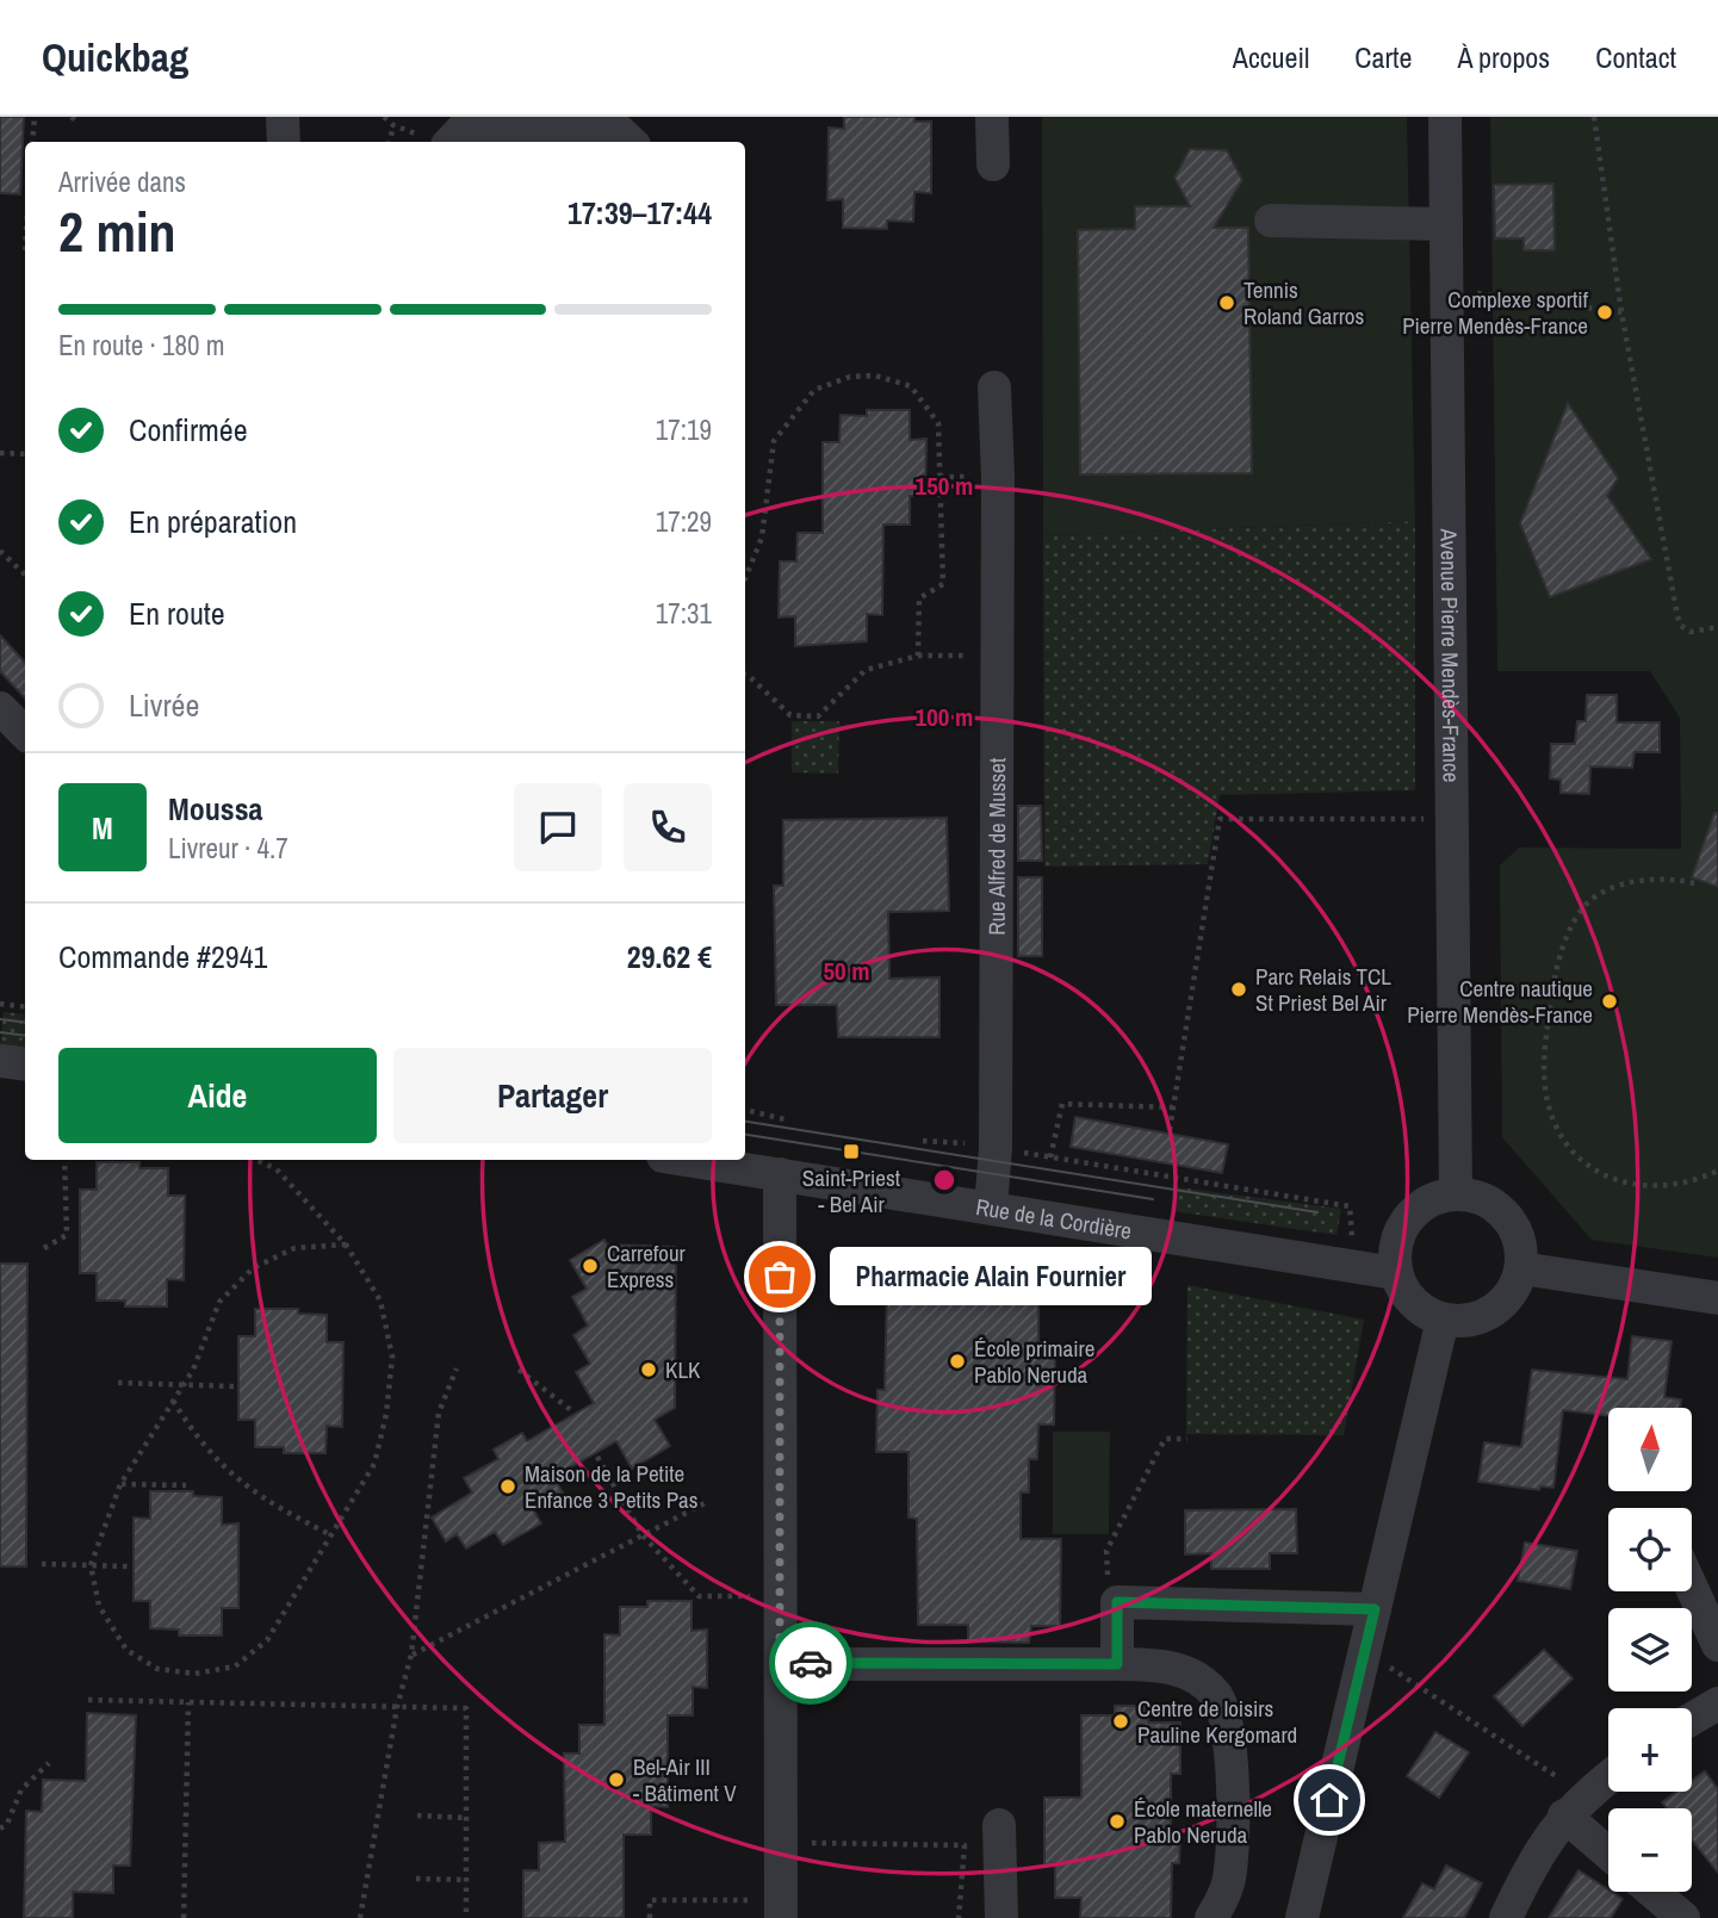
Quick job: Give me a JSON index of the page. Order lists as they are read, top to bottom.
{
  "streets": {
    "street": ["Avenue Pierre Mendès-France", "Rue Alfred de Musset", "Rue de la Cordière"]
  },
  "crossings": [
    ["Avenue Pierre Mendès-France", "Rue de la Cordière"],
    ["Rue Alfred de Musset", "Rue de la Cordière"]
  ],
  "places": {
    "other": [
      "Tennis Roland Garros",
      "Complexe sportif Pierre Mendès-France",
      "Parc Relais TCL St Priest Bel Air",
      "Centre nautique Pierre Mendès-France",
      "Carrefour Express",
      "Pharmacie Alain Fournier",
      "École primaire Pablo Neruda",
      "KLK",
      "Maison de la Petite Enfance 3 Petits Pas",
      "Centre de loisirs Pauline Kergomard",
      "Bel-Air III - Bâtiment V",
      "École maternelle Pablo Neruda"
    ],
    "transit": ["Saint-Priest - Bel Air"]
  },
  "north": "top",
  "page": {
    "header": "Quickbag",
    "nav": [
      "Accueil",
      "Carte",
      "À propos",
      "Contact"
    ],
    "heading": ["2 min", "Arrivée dans", "17:39–17:44"],
    "panel": [
      "Moussa",
      "Livreur · 4.7",
      "Commande #2941",
      "29.62 €"
    ],
    "bar": "En route · 180 m",
    "list": [
      ["Confirmée", "17:19"],
      ["En préparation", "17:29"],
      ["En route", "17:31"],
      "Livrée"
    ],
    "round": "M",
    "buttons": ["Aide", "Partager"],
    "bubble": "Pharmacie Alain Fournier",
    "map_buttons": ["+", "−"]
  },
  "rings": ["150 m", "100 m", "50 m"]
}
